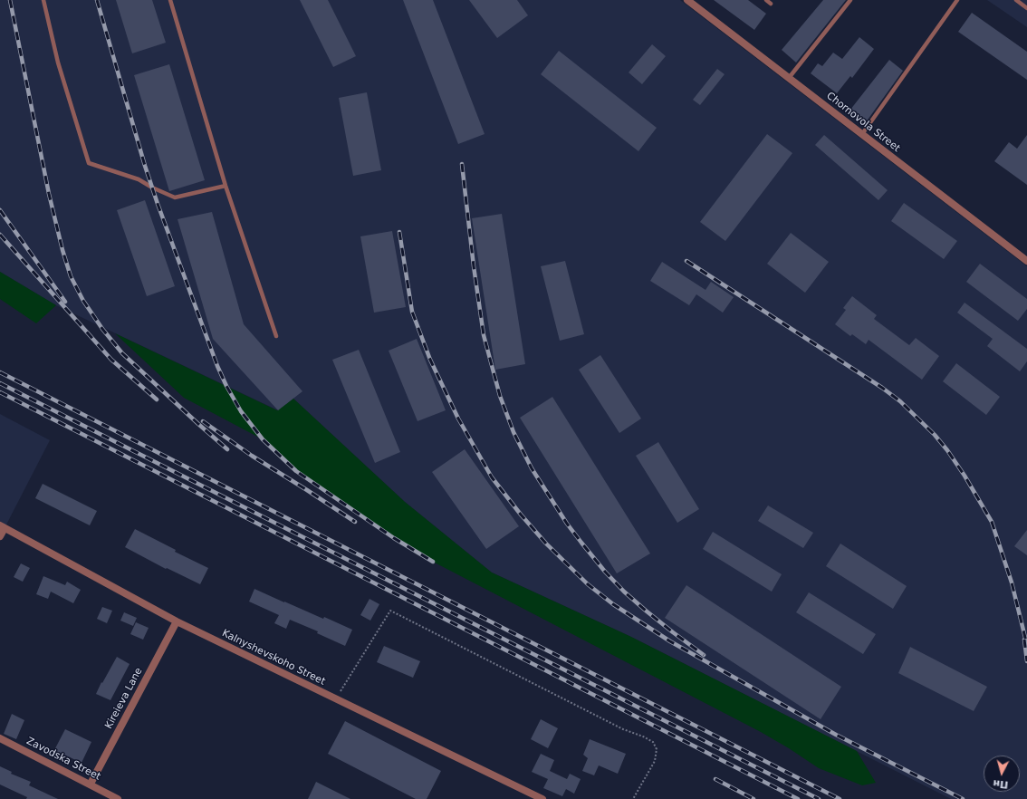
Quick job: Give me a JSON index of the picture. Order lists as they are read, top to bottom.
{
  "streets": {
    "street": [
      "Chornovola Street",
      "Kalnyshevskoho Street",
      "Kireieva Lane",
      "Zavodska Street"
    ]
  },
  "crossings": [
    ["Kalnyshevskoho Street", "Kireieva Lane"],
    ["Kireieva Lane", "Zavodska Street"]
  ],
  "north": "bottom"
}
